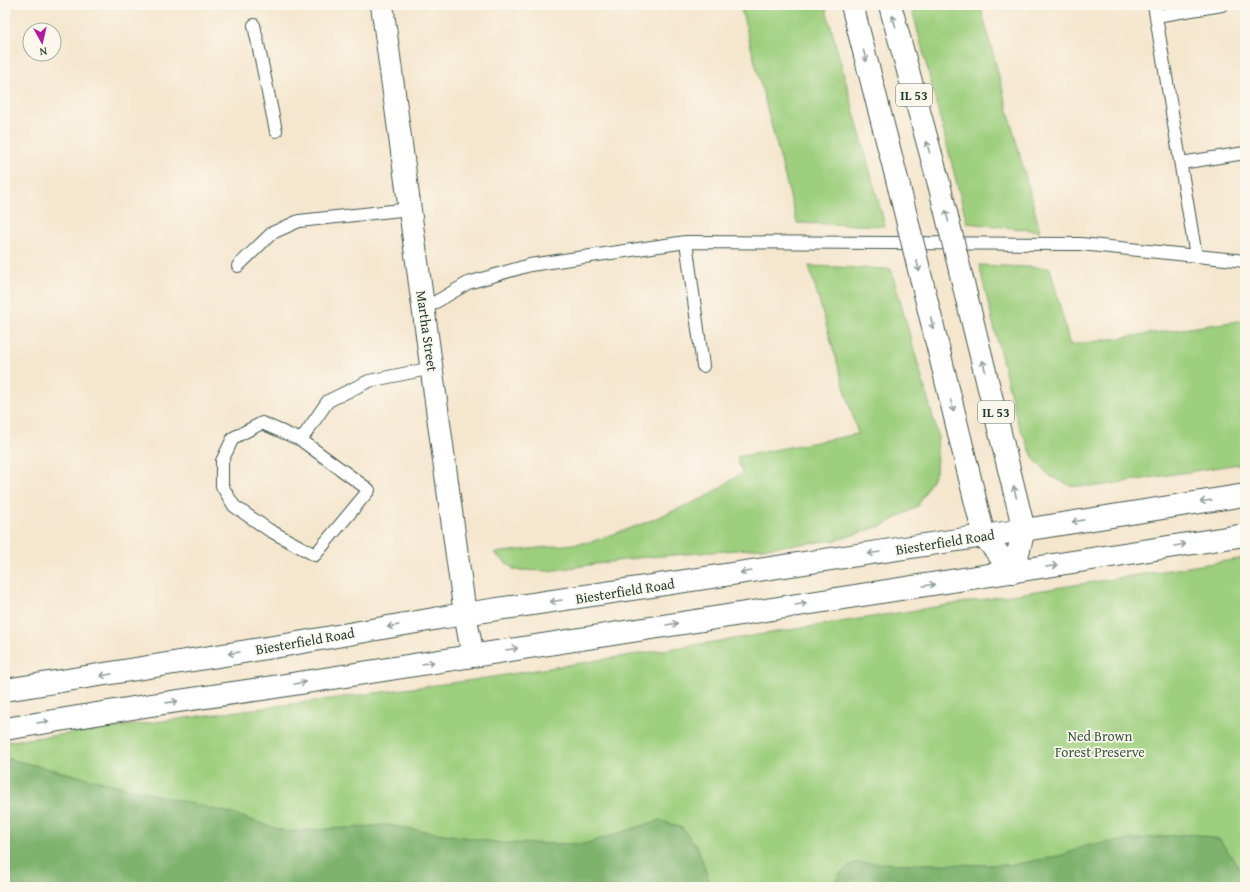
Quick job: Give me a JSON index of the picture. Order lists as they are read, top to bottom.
{
  "streets": {
    "main road": ["IL 53", "Martha Street", "Biesterfield Road"]
  },
  "crossings": [
    ["IL 53", "Biesterfield Road"],
    ["Martha Street", "Biesterfield Road"]
  ],
  "parks": ["Ned Brown Forest Preserve"],
  "north": "bottom"
}
